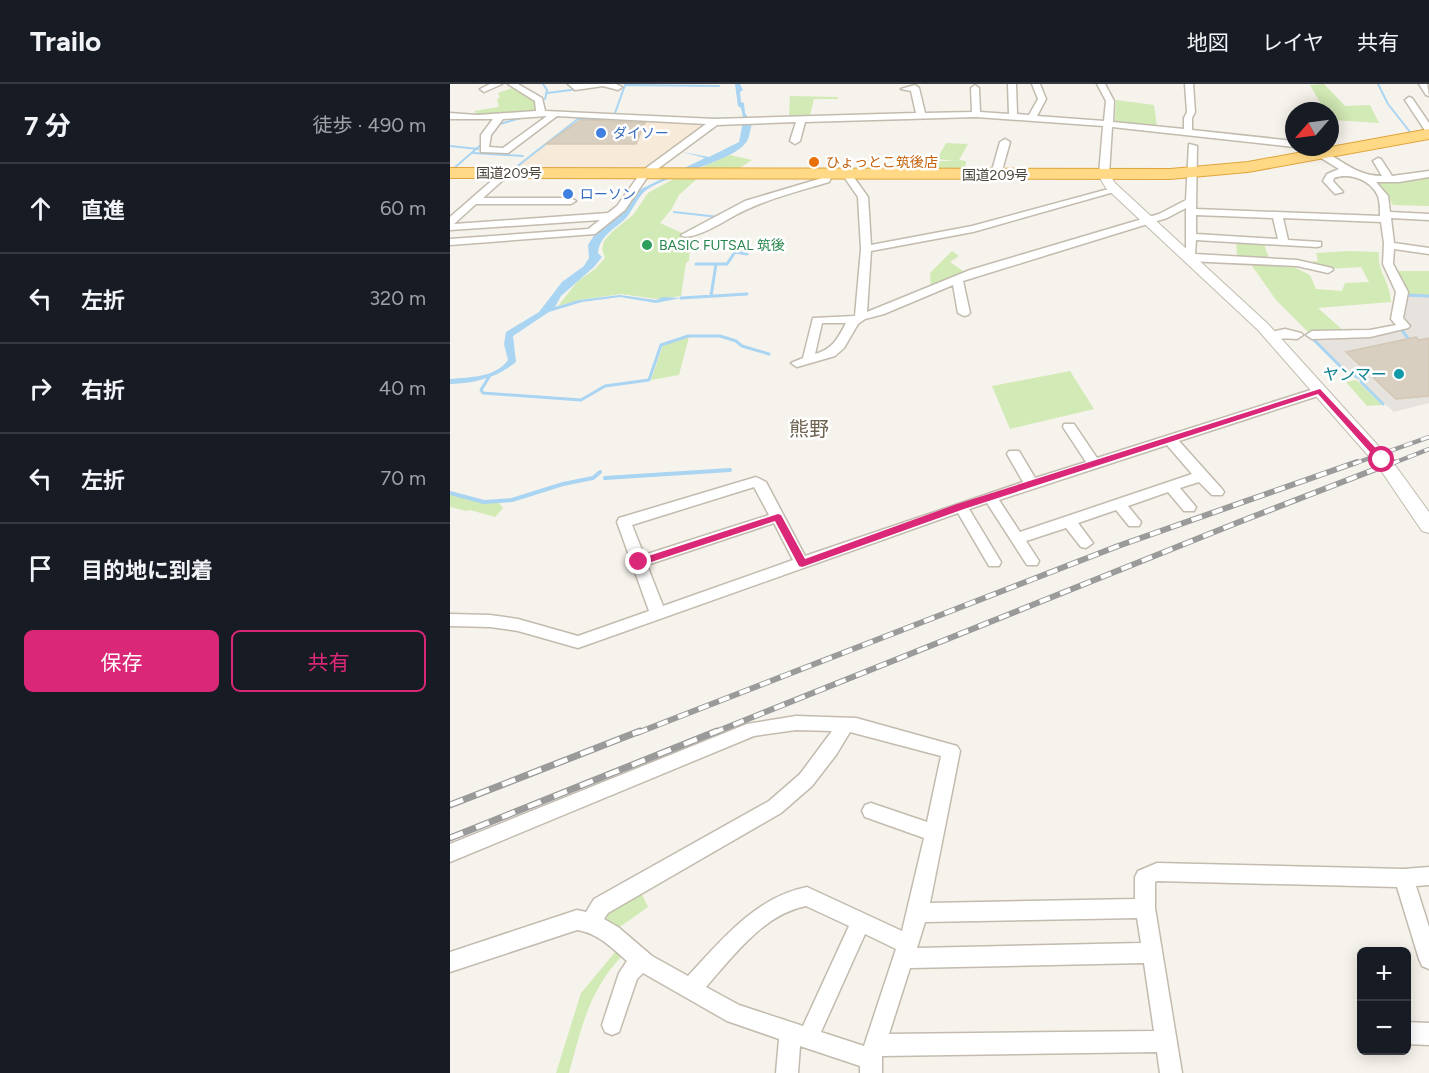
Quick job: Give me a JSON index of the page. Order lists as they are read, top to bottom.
{
  "streets": {
    "highway": ["国道209号"]
  },
  "districts": ["熊野"],
  "places": [
    "ダイソー",
    "ひょっとこ筑後店",
    "ローソン",
    "BASIC FUTSAL 筑後",
    "ヤンマー"
  ],
  "north": "bottom left",
  "page": {
    "header": "Trailo",
    "nav": ["地図", "レイヤ", "共有"],
    "heading": ["7 分", "徒歩 · 490 m"],
    "list": [
      ["直進", "60 m"],
      ["左折", "320 m"],
      ["右折", "40 m"],
      ["左折", "70 m"],
      "目的地に到着"
    ],
    "buttons": ["保存", "共有"],
    "map_buttons": ["+", "−"]
  }
}
